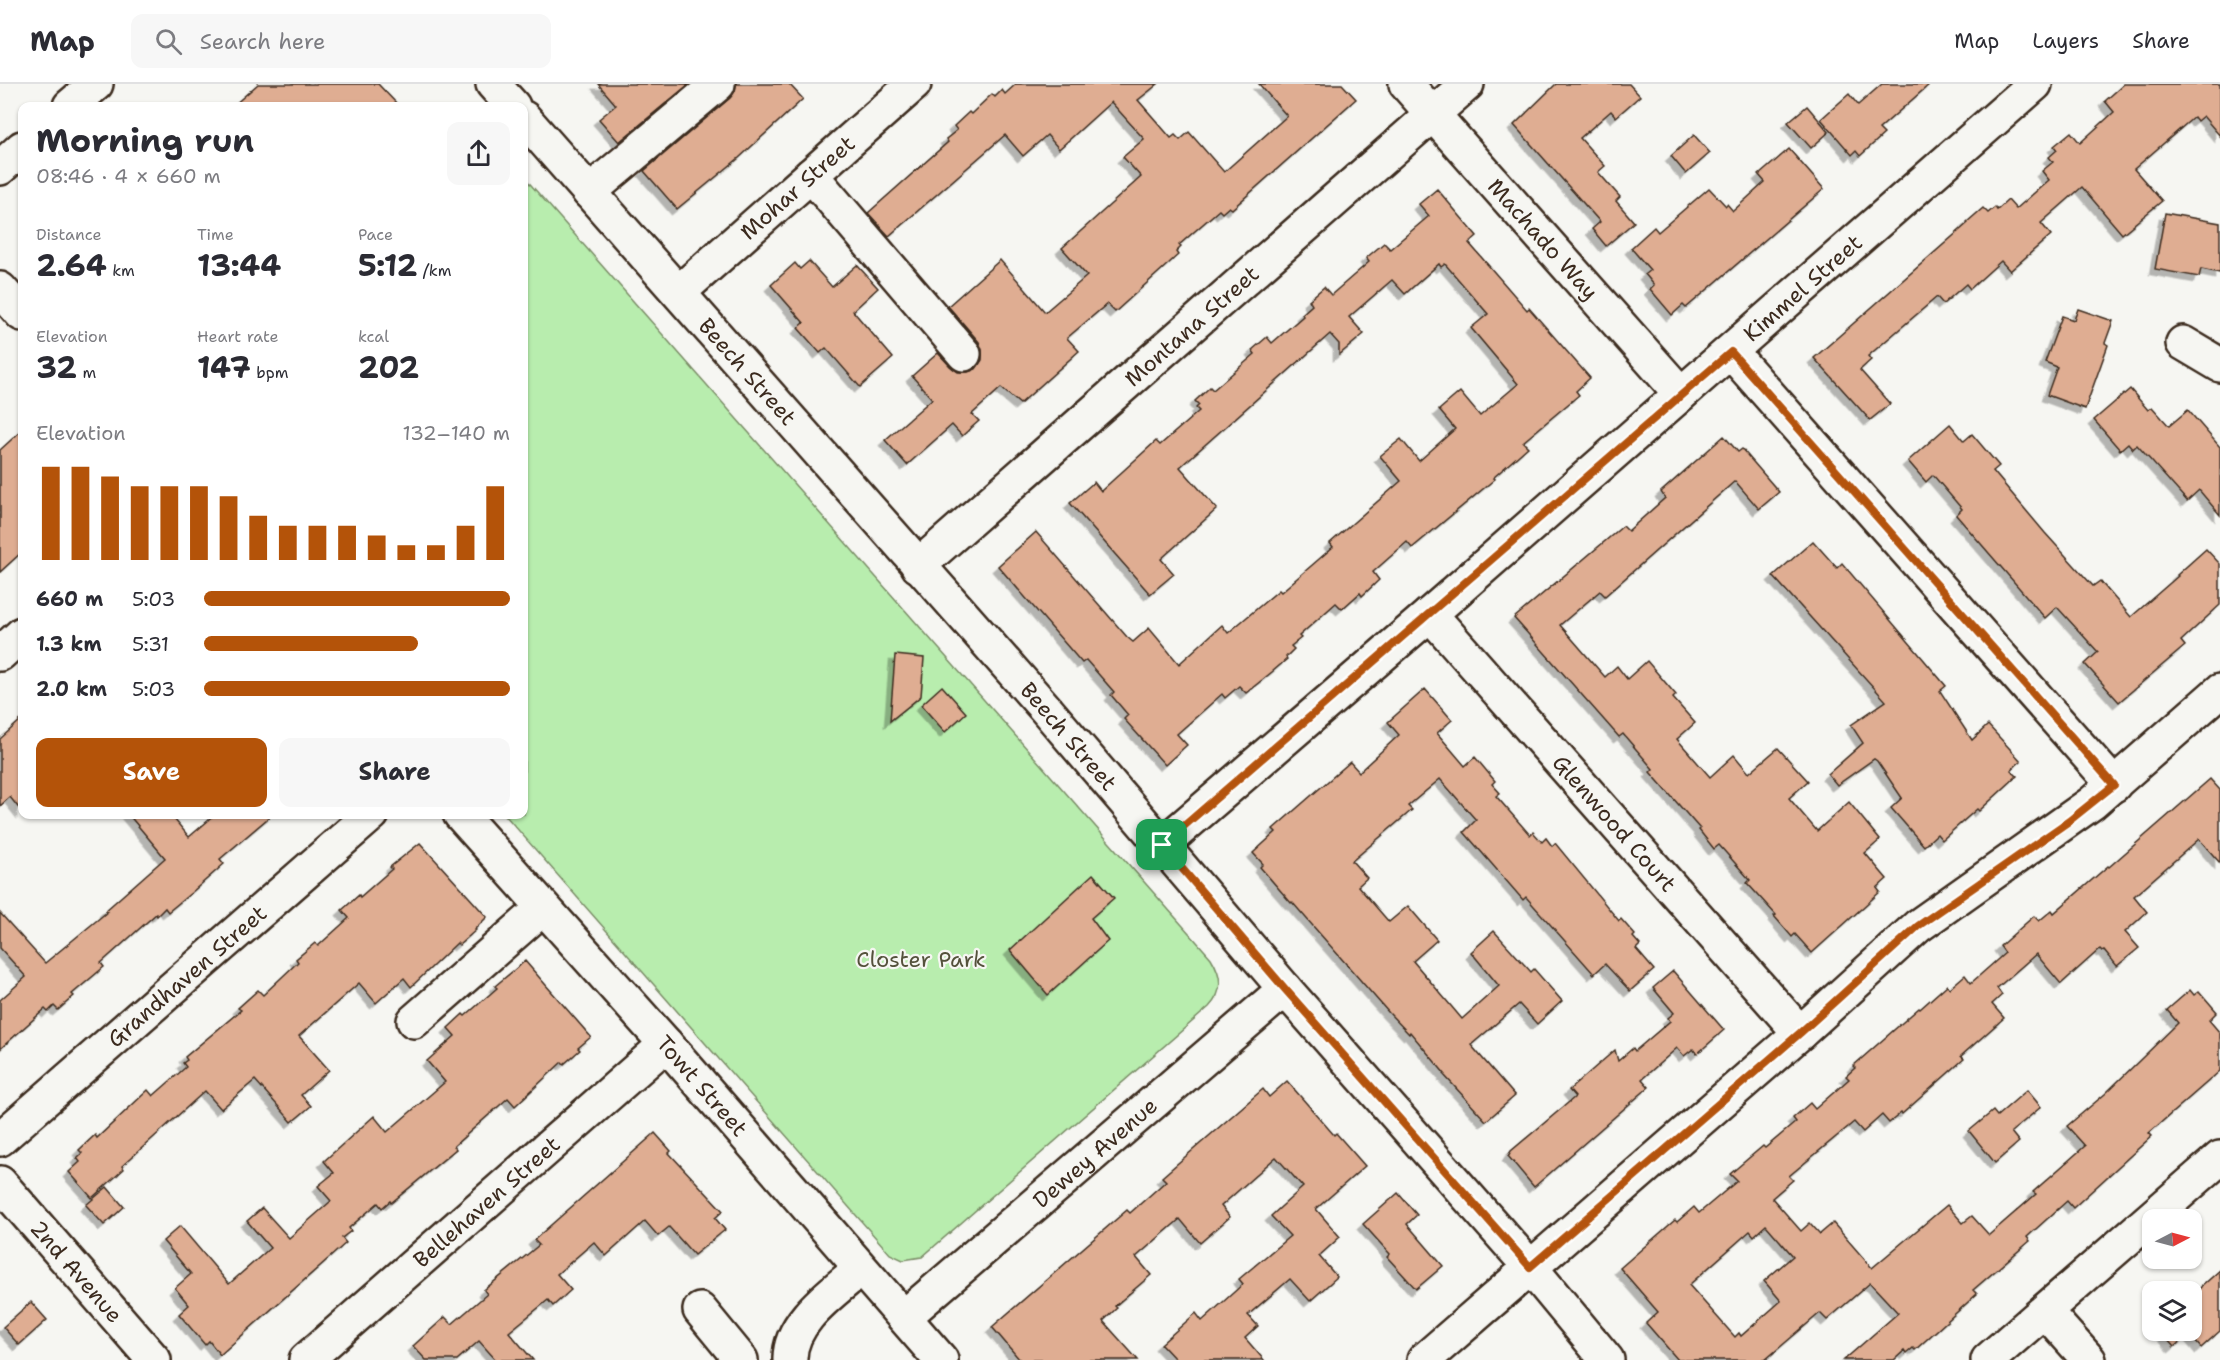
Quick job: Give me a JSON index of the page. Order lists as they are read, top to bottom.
{
  "streets": {
    "street": [
      "Mohar Street",
      "Machado Way",
      "Kimmel Street",
      "Montana Street",
      "Beech Street",
      "Glenwood Court",
      "Grandhaven Street",
      "Towt Street",
      "Dewey Avenue",
      "Bellehaven Street",
      "2nd Avenue"
    ]
  },
  "crossings": [
    ["Mohar Street", "Beech Street"],
    ["Machado Way", "Kimmel Street"],
    ["Machado Way", "Montana Street"],
    ["Kimmel Street", "Beech Street"],
    ["Kimmel Street", "Glenwood Court"],
    ["Montana Street", "Beech Street"],
    ["Beech Street", "Dewey Avenue"],
    ["Towt Street", "Dewey Avenue"],
    ["Towt Street", "Bellehaven Street"]
  ],
  "parks": ["Closter Park"],
  "north": "right",
  "page": {
    "header": "Map",
    "search": "Search here",
    "nav": ["Map", "Layers", "Share"],
    "heading": ["Morning run", "08:46 · 4 × 660 m"],
    "stats": [
      ["Distance", "2.64 km"],
      ["Time", "13:44"],
      ["Pace", "5:12 /km"],
      ["Elevation", "32 m"],
      ["Heart rate", "147 bpm"],
      ["kcal", "202"]
    ],
    "chart": ["Elevation", "132–140 m"],
    "list": [
      {
        "name": "660 m",
        "note": "5:03"
      },
      {
        "name": "1.3 km",
        "note": "5:31"
      },
      {
        "name": "2.0 km",
        "note": "5:03"
      }
    ],
    "buttons": ["Save", "Share"]
  }
}
